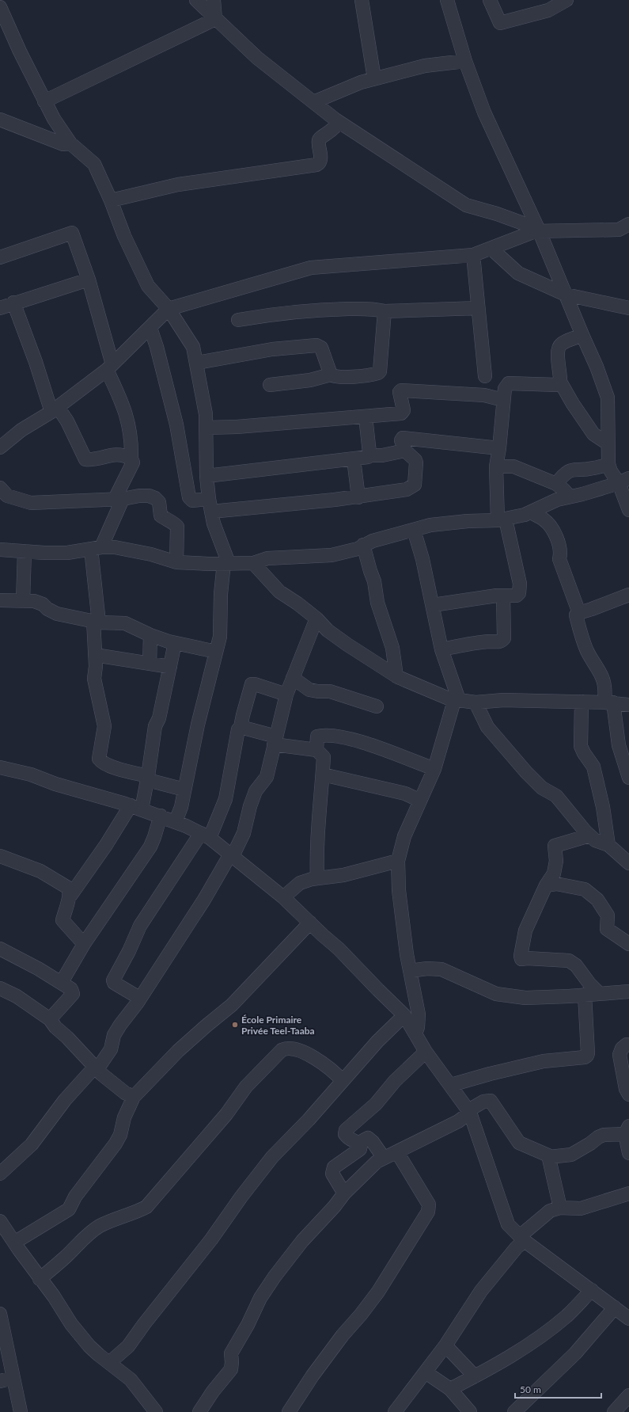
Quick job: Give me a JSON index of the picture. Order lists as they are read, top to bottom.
{
  "places": ["École Primaire Privée Teel-Taaba"],
  "scale_bar": "50 m"
}
